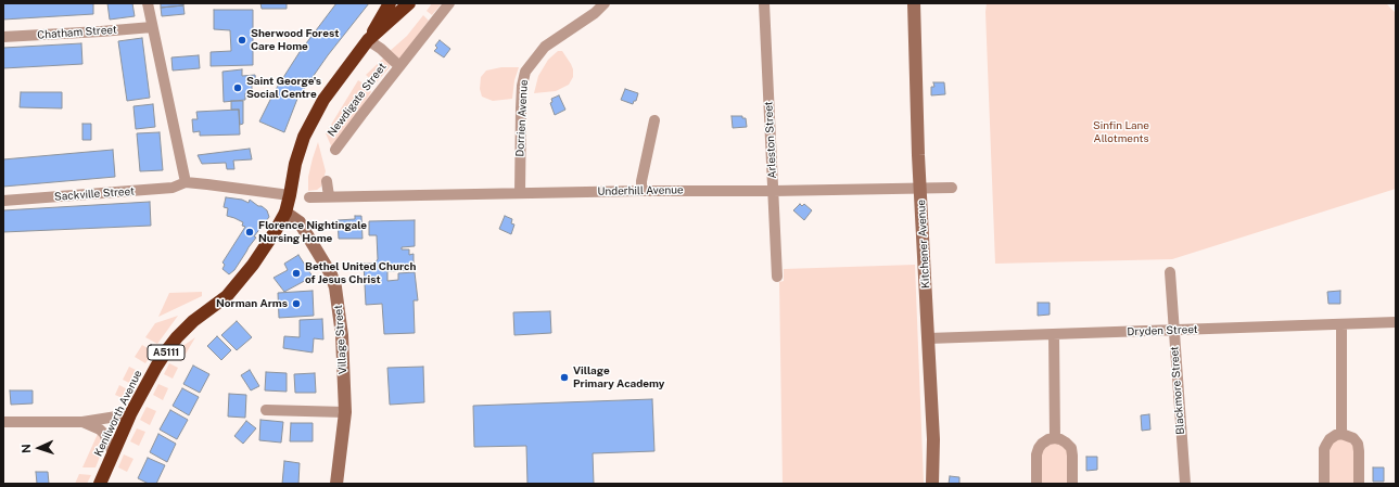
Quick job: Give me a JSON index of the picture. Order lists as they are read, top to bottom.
{
  "streets": {
    "highway": ["A5111", "Kenilworth Avenue"],
    "street": [
      "Chatham Street",
      "Newdigate Street",
      "Dorrien Avenue",
      "Arleston Street",
      "Underhill Avenue",
      "Sackville Street",
      "Kitchener Avenue",
      "Dryden Street",
      "Village Street",
      "Blackmore Street"
    ]
  },
  "crossings": [
    ["Newdigate Street", "A5111"],
    ["Dorrien Avenue", "Underhill Avenue"],
    ["Arleston Street", "Underhill Avenue"],
    ["Underhill Avenue", "Kitchener Avenue"],
    ["Kitchener Avenue", "Dryden Street"],
    ["Dryden Street", "Blackmore Street"],
    ["Village Street", "Kenilworth Avenue"],
    ["A5111", "Kenilworth Avenue"]
  ],
  "parks": ["Sinfin Lane Allotments"],
  "places": [
    "Sherwood Forest Care Home",
    "Saint George's Social Centre",
    "Florence Nightingale Nursing Home",
    "Bethel United Church of Jesus Christ",
    "Norman Arms",
    "Village Primary Academy"
  ],
  "north": "left"
}
